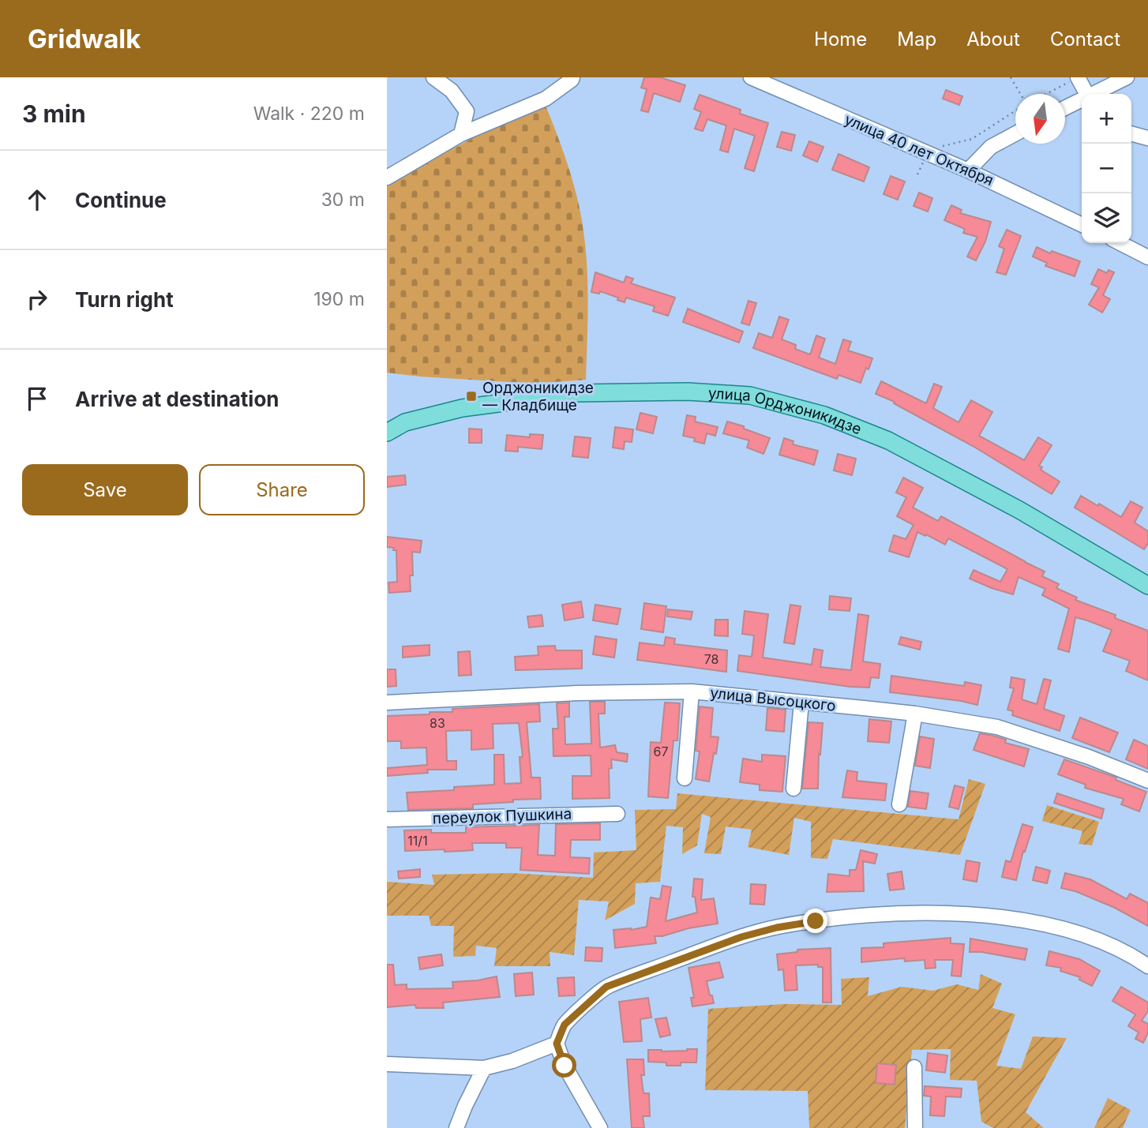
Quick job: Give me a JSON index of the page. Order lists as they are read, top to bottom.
{
  "streets": {
    "main road": ["улица Орджоникидзе"],
    "street": ["улица 40 лет Октября", "улица Высоцкого", "переулок Пушкина"]
  },
  "places": {
    "transit": ["Орджоникидзе — Кладбище"]
  },
  "house_numbers": [
    "78",
    "83",
    "67",
    "11/1"
  ],
  "north": "bottom",
  "page": {
    "header": "Gridwalk",
    "nav": [
      "Home",
      "Map",
      "About",
      "Contact"
    ],
    "heading": ["3 min", "Walk · 220 m"],
    "map_buttons": ["+", "−"],
    "list": [
      ["Continue", "30 m"],
      ["Turn right", "190 m"],
      "Arrive at destination"
    ],
    "buttons": ["Save", "Share"]
  }
}
